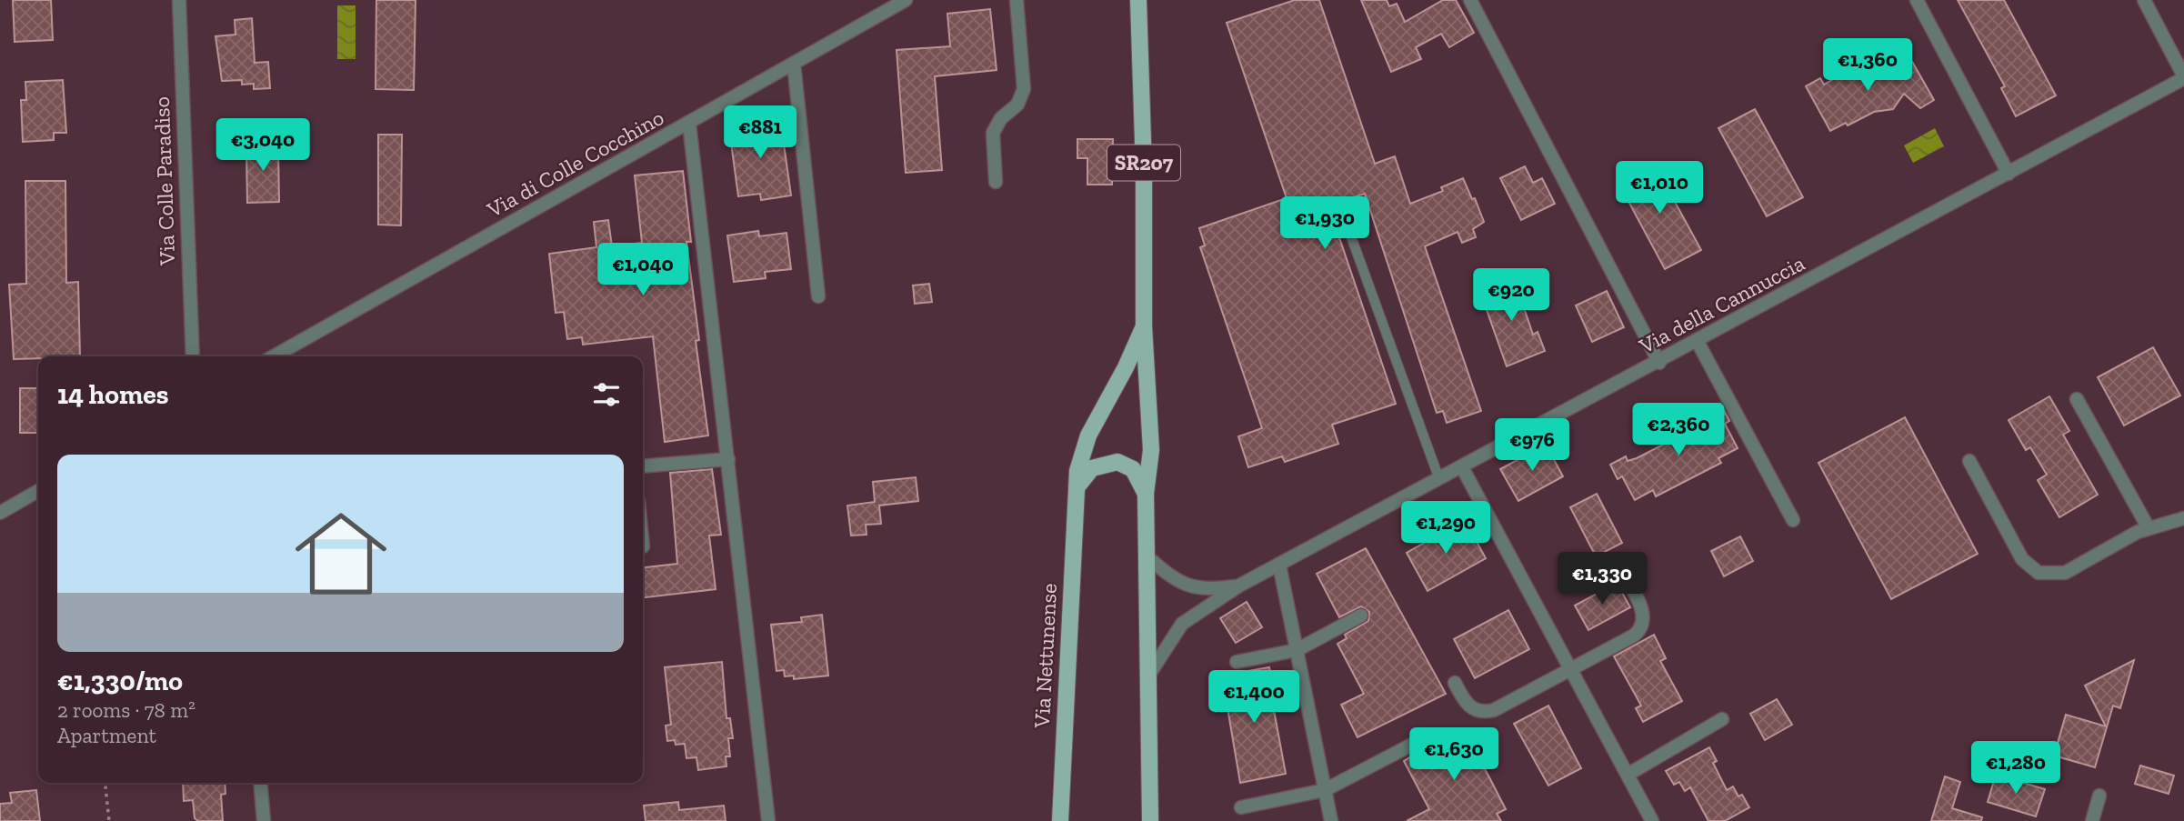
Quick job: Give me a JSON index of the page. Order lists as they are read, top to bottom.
{
  "streets": {
    "main road": ["SR207", "Via Nettunense"],
    "street": ["Via di Colle Cocchino", "Via Colle Paradiso", "Via della Cannuccia"]
  },
  "crossings": [
    ["Via della Cannuccia", "Via Nettunense"]
  ],
  "page": {
    "price": [
      "€1,360",
      "€881",
      "€3,040",
      "€1,010",
      "€1,930",
      "€1,040",
      "€920",
      "€2,360",
      "€976",
      "€1,290",
      "€1,330",
      "€1,400",
      "€1,630",
      "€1,280"
    ],
    "heading": "14 homes",
    "list": [
      {
        "name": "€1,330/mo",
        "note": "2 rooms · 78 m² · Apartment"
      }
    ]
  }
}
